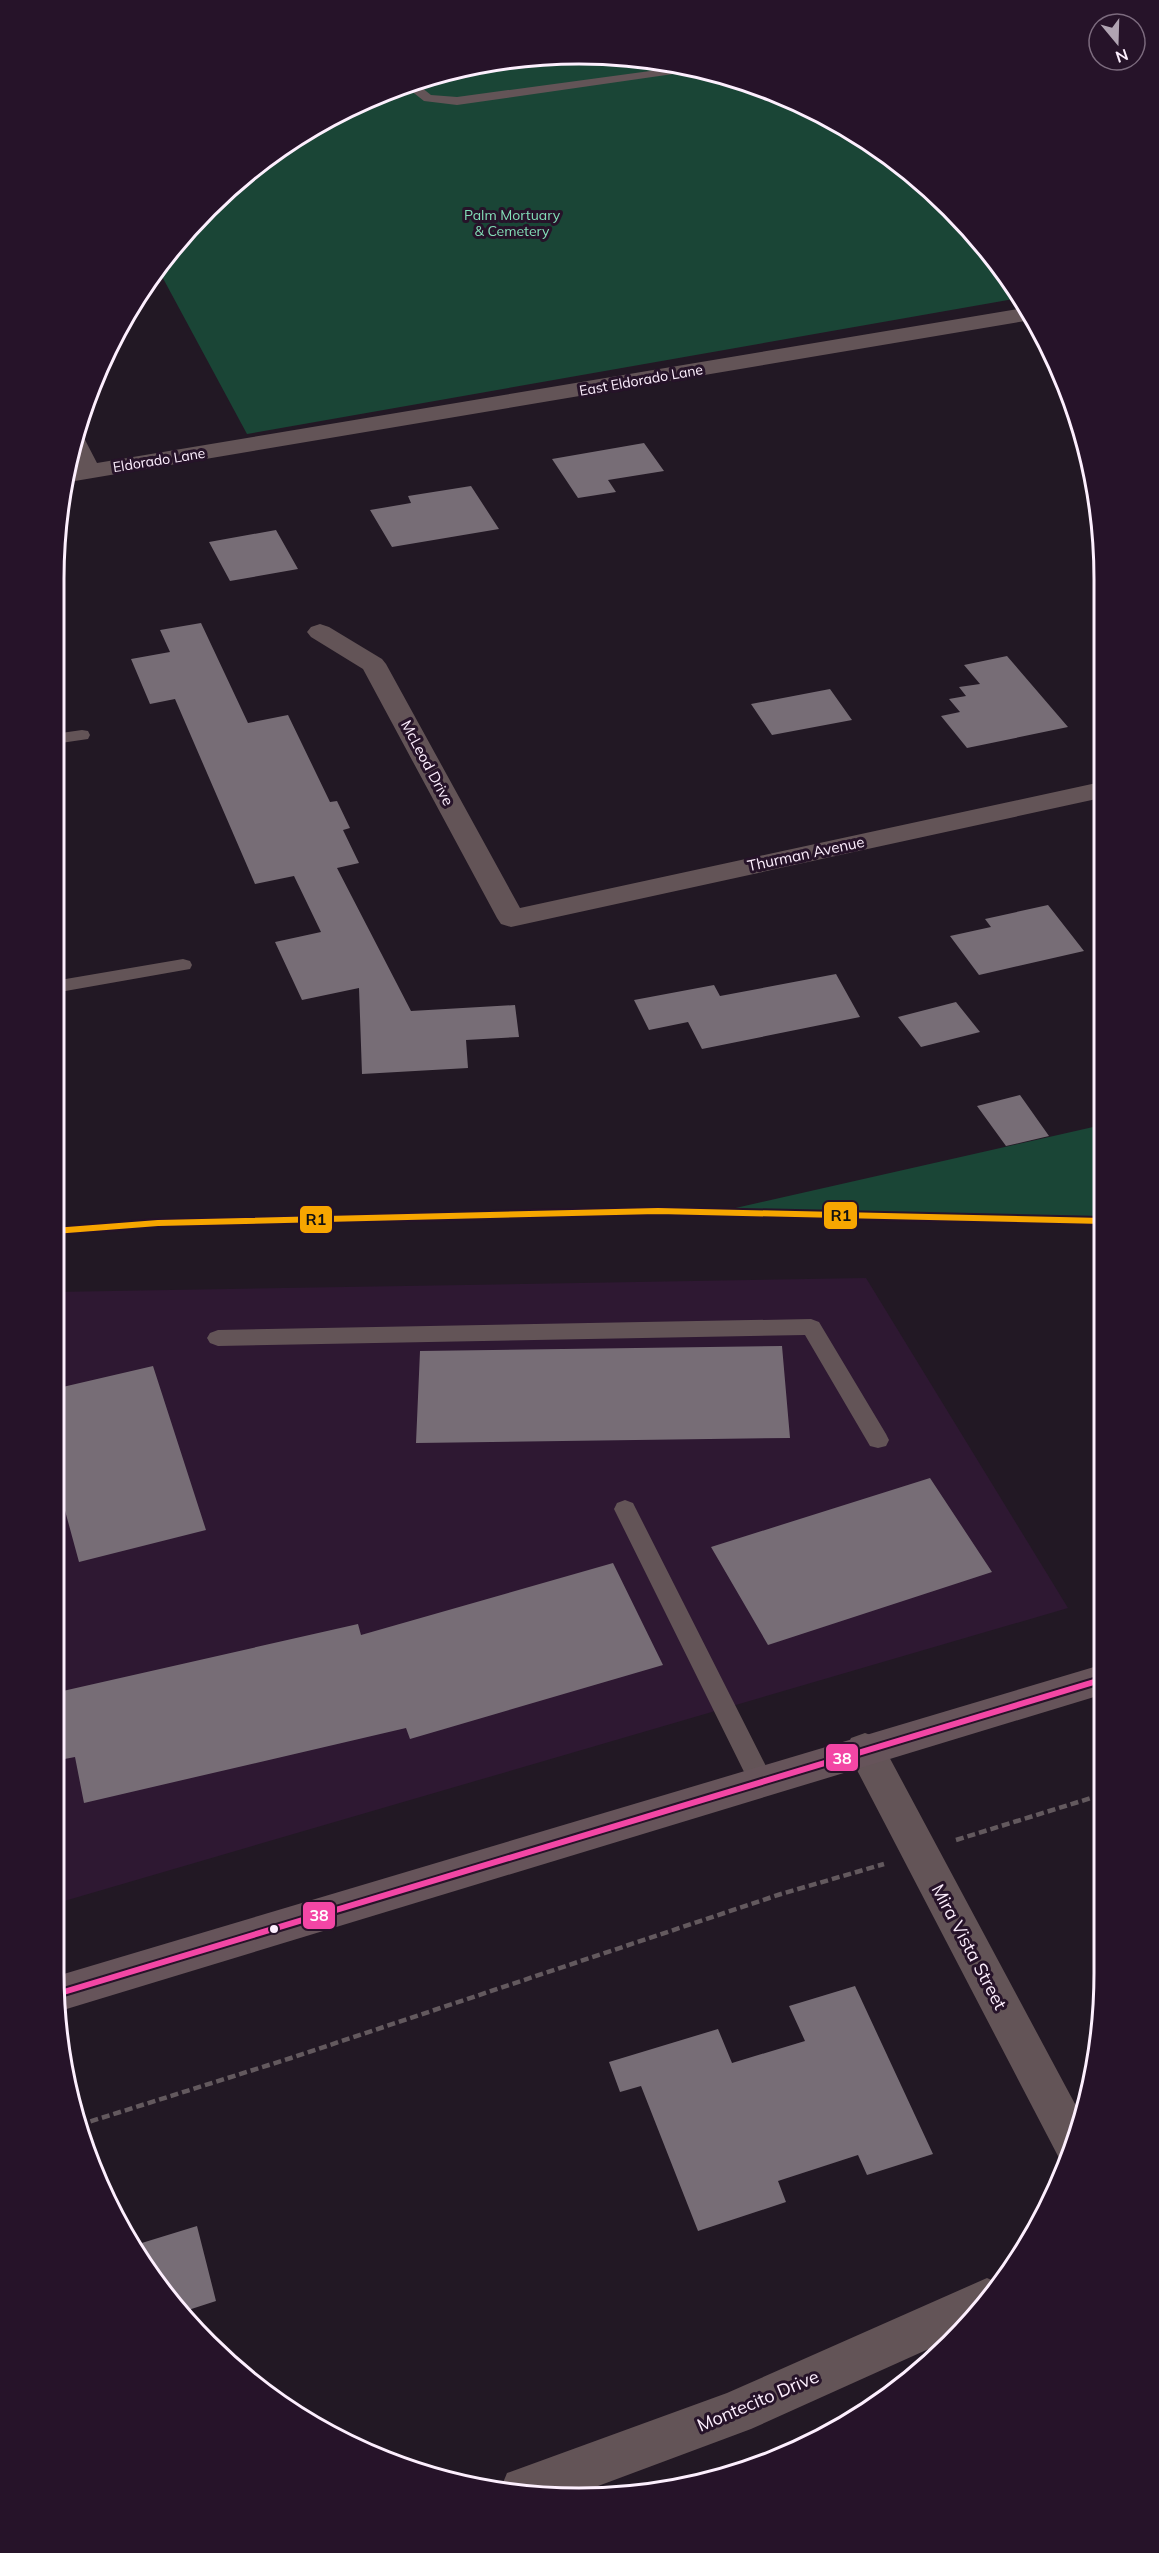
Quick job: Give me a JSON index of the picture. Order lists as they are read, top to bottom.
{
  "streets": {
    "street": [
      "East Eldorado Lane",
      "Eldorado Lane",
      "McLeod Drive",
      "Thurman Avenue",
      "Mira Vista Street",
      "Montecito Drive"
    ]
  },
  "crossings": [
    ["East Eldorado Lane", "Eldorado Lane"],
    ["McLeod Drive", "Thurman Avenue"]
  ],
  "parks": ["Palm Mortuary & Cemetery"],
  "lines": ["transit line R1", "transit line 38"],
  "north": "bottom"
}
